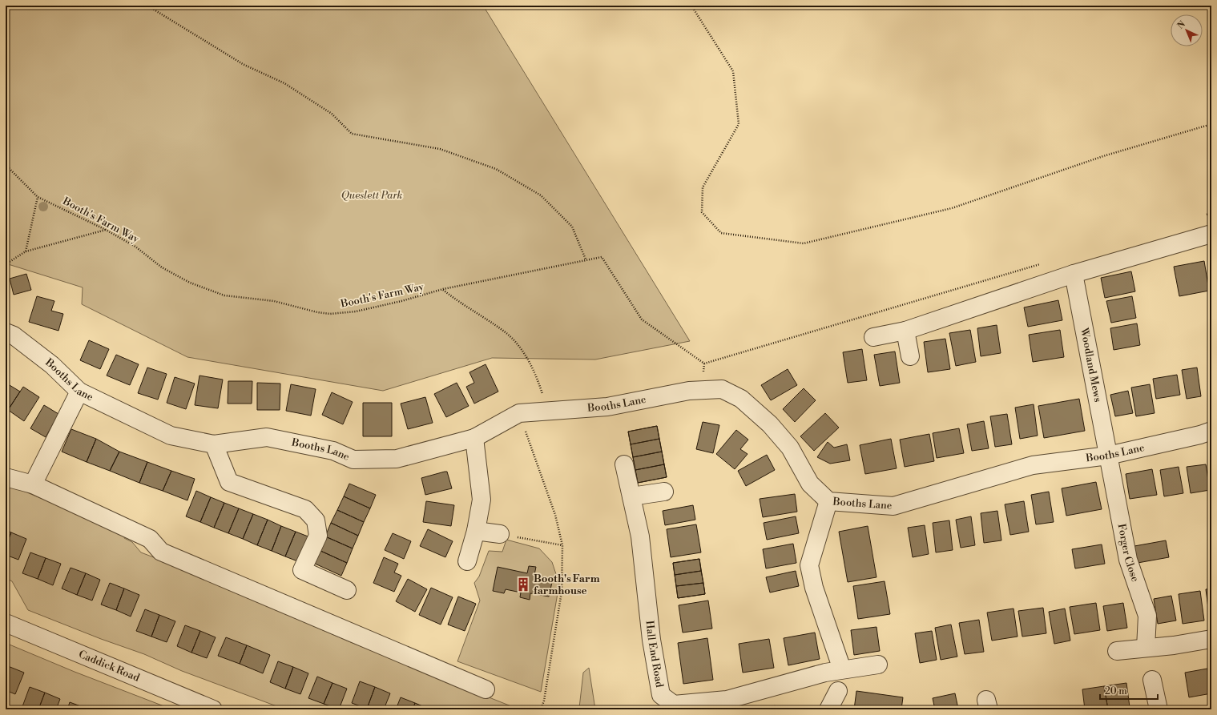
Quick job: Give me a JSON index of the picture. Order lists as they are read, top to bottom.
{
  "streets": {
    "street": [
      "Woodland Mews",
      "Booths Lane",
      "Forger Close",
      "Hall End Road",
      "Caddick Road"
    ],
    "path": ["Booth's Farm Way"]
  },
  "crossings": [
    ["Woodland Mews", "Booths Lane"],
    ["Woodland Mews", "Forger Close"],
    ["Booths Lane", "Forger Close"]
  ],
  "parks": ["Queslett Park"],
  "places": {
    "building": ["Booth's Farm farmhouse"]
  },
  "scale_bar": "20 m",
  "north": "top left"
}
